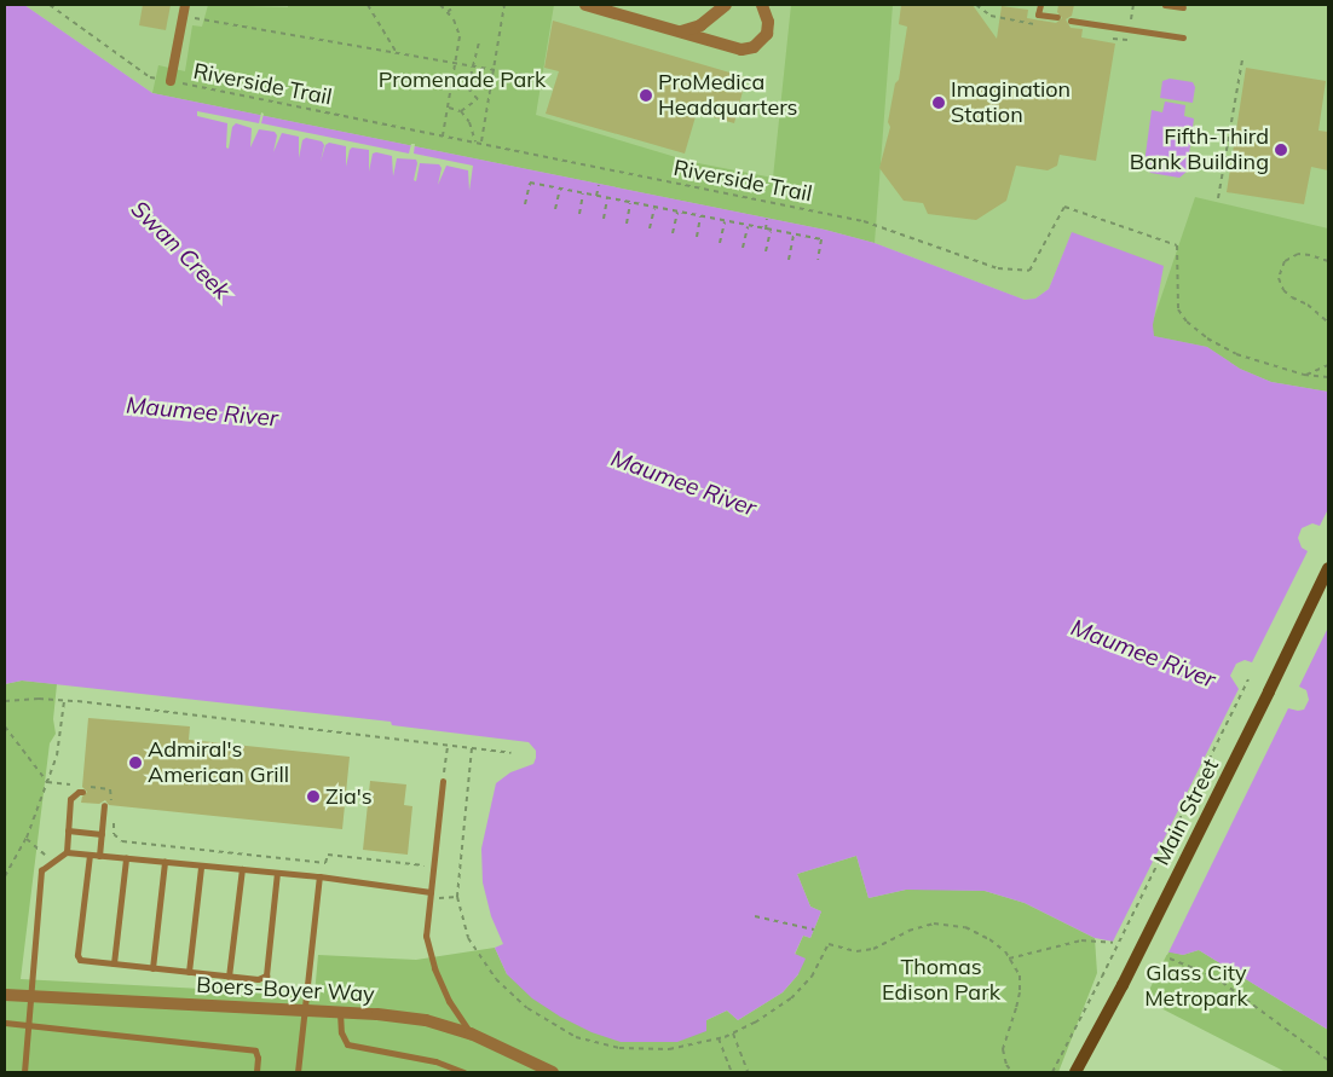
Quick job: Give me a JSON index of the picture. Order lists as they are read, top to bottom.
{
  "streets": {
    "main road": ["Main Street"],
    "street": ["Boers-Boyer Way"],
    "path": ["Riverside Trail"]
  },
  "water": ["Swan Creek", "Maumee River"],
  "parks": ["Promenade Park", "Thomas Edison Park", "Glass City Metropark"],
  "places": [
    "ProMedica Headquarters",
    "Imagination Station",
    "Fifth-Third Bank Building",
    "Admiral's American Grill",
    "Zia's"
  ]
}
